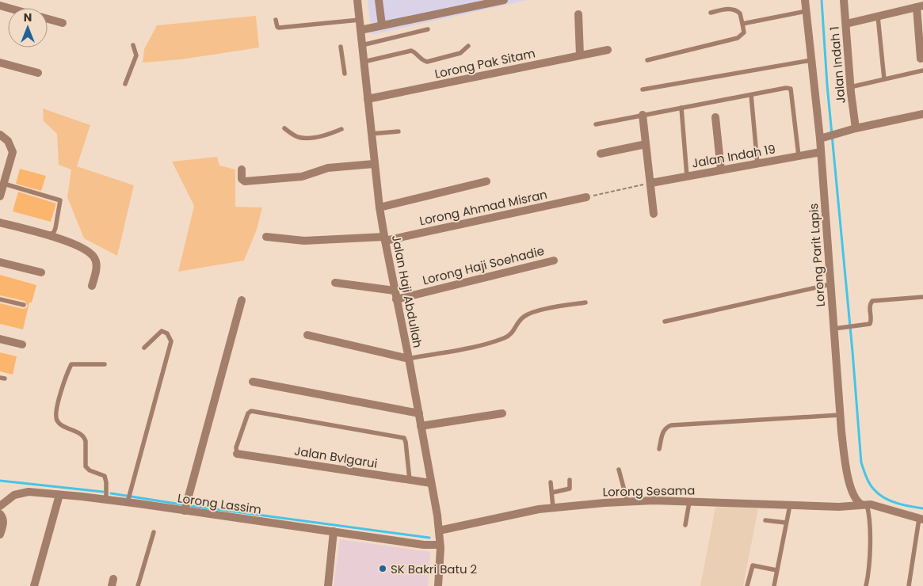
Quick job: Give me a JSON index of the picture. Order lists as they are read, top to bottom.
{
  "streets": {
    "street": [
      "Lorong Pak Sitam",
      "Jalan Indah 1",
      "Jalan Indah 19",
      "Lorong Ahmad Misran",
      "Lorong Parit Lapis",
      "Lorong Haji Soehadie",
      "Jalan Haji Abdullah",
      "Jalan Bvlgarui",
      "Lorong Sesama",
      "Lorong Lassim"
    ]
  },
  "crossings": [
    ["Lorong Pak Sitam", "Jalan Haji Abdullah"],
    ["Jalan Indah 19", "Lorong Parit Lapis"],
    ["Lorong Ahmad Misran", "Jalan Haji Abdullah"],
    ["Lorong Parit Lapis", "Lorong Sesama"],
    ["Lorong Haji Soehadie", "Jalan Haji Abdullah"],
    ["Jalan Haji Abdullah", "Jalan Bvlgarui"],
    ["Jalan Haji Abdullah", "Lorong Sesama"],
    ["Jalan Haji Abdullah", "Lorong Lassim"]
  ],
  "places": ["SK Bakri Batu 2"],
  "north": "top"
}
